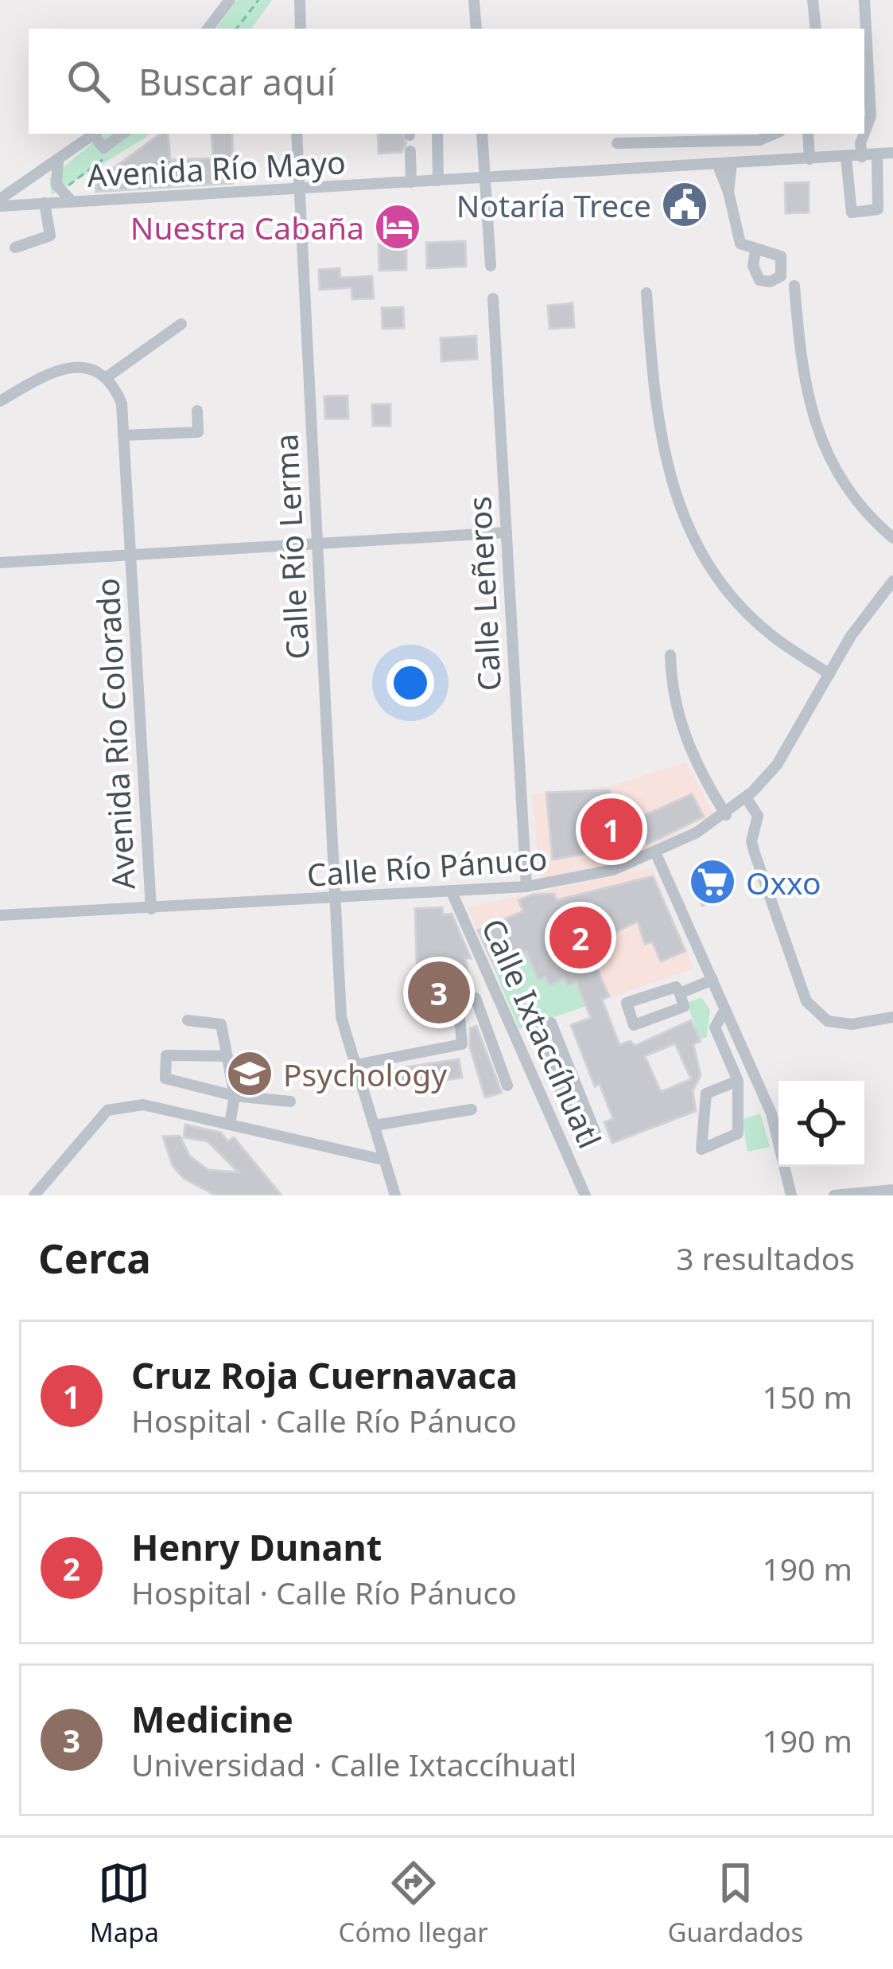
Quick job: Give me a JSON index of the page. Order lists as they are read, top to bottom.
{
  "streets": {
    "street": [
      "Avenida Río Mayo",
      "Calle Río Lerma",
      "Calle Leñeros",
      "Avenida Río Colorado",
      "Calle Río Pánuco",
      "Calle Ixtaccíhuatl"
    ]
  },
  "crossings": [
    ["Avenida Río Mayo", "Calle Río Lerma"],
    ["Calle Río Lerma", "Calle Río Pánuco"],
    ["Calle Leñeros", "Calle Río Pánuco"],
    ["Avenida Río Colorado", "Calle Río Pánuco"],
    ["Calle Río Pánuco", "Calle Ixtaccíhuatl"]
  ],
  "places": {
    "public building": ["Notaría Trece"],
    "hotel": ["Nuestra Cabaña"],
    "supermarket": ["Oxxo"],
    "school or university": ["Psychology"]
  },
  "page": {
    "search": "Buscar aquí",
    "pins": ["1", "2", "3"],
    "heading": ["Cerca", "3 resultados"],
    "list": [
      {
        "mark": "1",
        "name": "Cruz Roja Cuernavaca",
        "note": "Hospital · Calle Río Pánuco",
        "value": "150 m"
      },
      {
        "mark": "2",
        "name": "Henry Dunant",
        "note": "Hospital · Calle Río Pánuco",
        "value": "190 m"
      },
      {
        "mark": "3",
        "name": "Medicine",
        "note": "Universidad · Calle Ixtaccíhuatl",
        "value": "190 m"
      }
    ],
    "nav": ["Mapa", "Cómo llegar", "Guardados"]
  }
}
